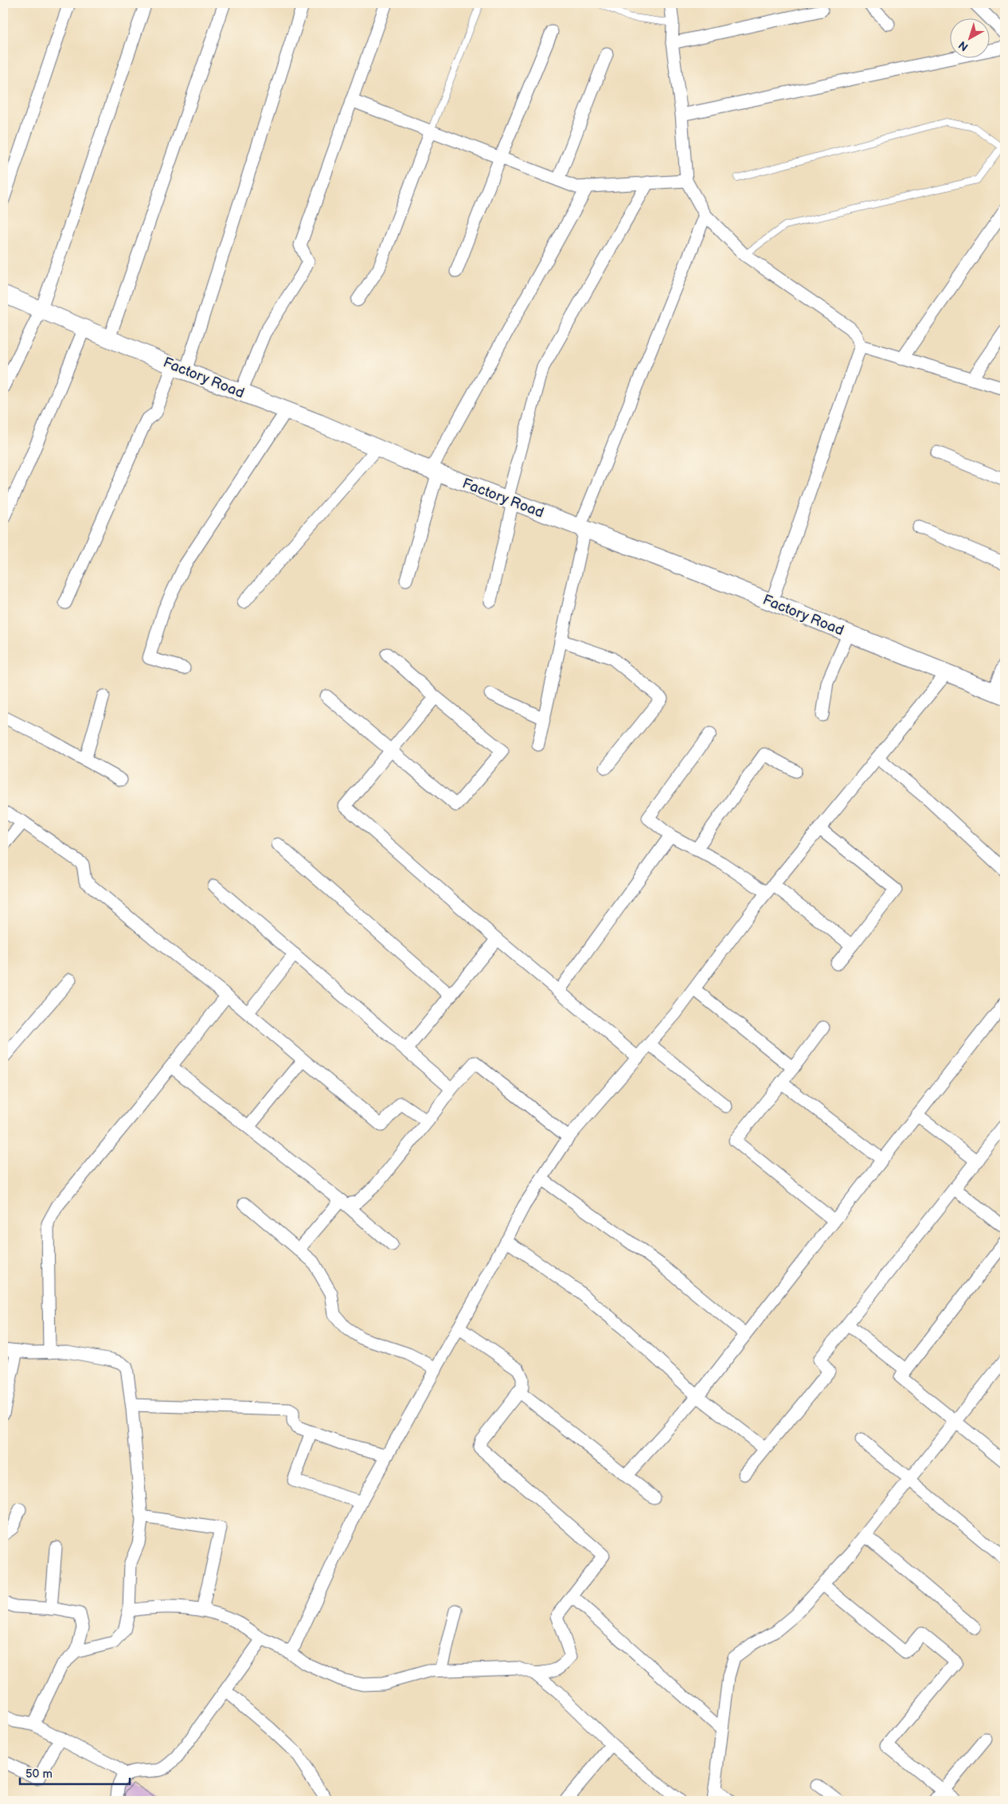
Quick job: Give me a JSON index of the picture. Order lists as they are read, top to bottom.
{
  "streets": {
    "main road": ["Factory Road"]
  },
  "scale_bar": "50 m",
  "north": "bottom left"
}
